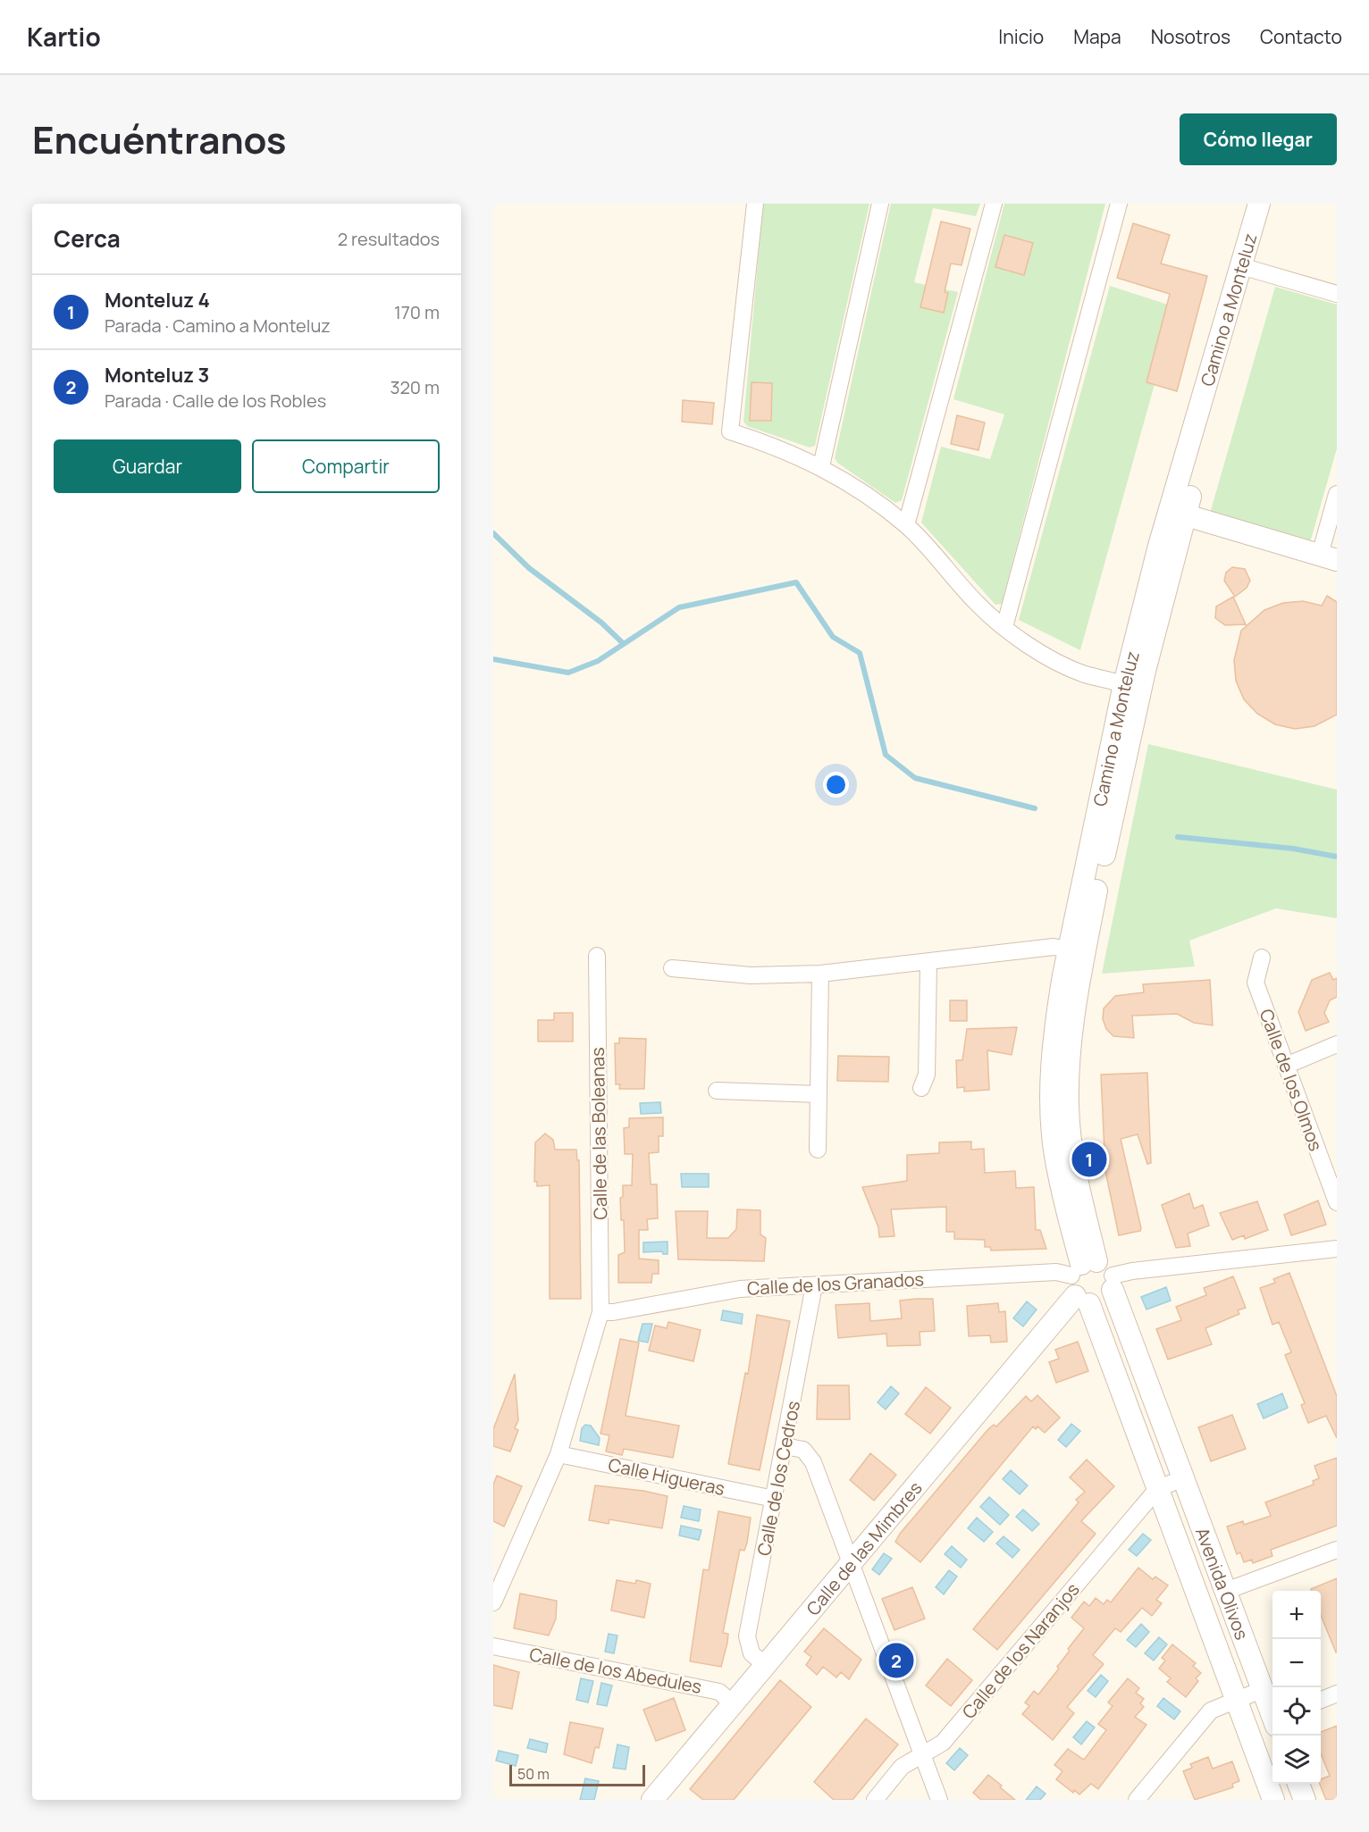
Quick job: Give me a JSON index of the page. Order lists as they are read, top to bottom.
{
  "streets": {
    "street": [
      "Camino a Monteluz",
      "Calle de los Olmos",
      "Calle de las Boleanas",
      "Calle de los Granados",
      "Calle Higueras",
      "Calle de los Cedros",
      "Calle de las Mimbres",
      "Avenida Olivos",
      "Calle de los Naranjos",
      "Calle de los Abedules"
    ]
  },
  "crossings": [
    ["Camino a Monteluz", "Calle de los Granados"],
    ["Camino a Monteluz", "Calle de las Mimbres"],
    ["Camino a Monteluz", "Avenida Olivos"],
    ["Calle de las Boleanas", "Calle de los Granados"],
    ["Calle de las Boleanas", "Calle Higueras"],
    ["Calle de los Granados", "Calle de los Cedros"],
    ["Calle de los Granados", "Calle de las Mimbres"],
    ["Calle de los Granados", "Avenida Olivos"],
    ["Calle Higueras", "Calle de los Cedros"],
    ["Calle de los Cedros", "Calle de las Mimbres"],
    ["Calle de las Mimbres", "Avenida Olivos"],
    ["Calle de las Mimbres", "Calle de los Abedules"],
    ["Avenida Olivos", "Calle de los Naranjos"]
  ],
  "scale_bar": "50 m",
  "page": {
    "header": "Kartio",
    "nav": [
      "Inicio",
      "Mapa",
      "Nosotros",
      "Contacto"
    ],
    "title": "Encuéntranos",
    "buttons": [
      "Cómo llegar",
      ["Guardar", "Compartir"]
    ],
    "heading": ["Cerca", "2 resultados"],
    "list": [
      {
        "mark": "1",
        "name": "Monteluz 4",
        "note": "Parada · Camino a Monteluz",
        "value": "170 m"
      },
      {
        "mark": "2",
        "name": "Monteluz 3",
        "note": "Parada · Calle de los Robles",
        "value": "320 m"
      }
    ],
    "pins": ["1", "2"],
    "map_buttons": ["+", "−"],
    "scale": "50 m"
  }
}
